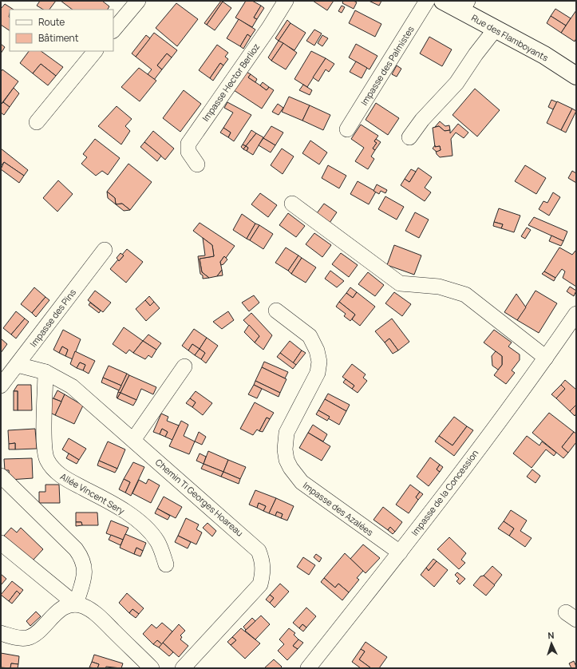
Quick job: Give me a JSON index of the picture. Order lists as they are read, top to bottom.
{
  "streets": {
    "main road": ["Rue des Flamboyants"],
    "street": [
      "Impasse des Palmistes",
      "Impasse Hector Berlioz",
      "Impasse des Pins",
      "Impasse de la Concession",
      "Allée Vincent Sery",
      "Chemin Ti Georges Hoareau",
      "Impasse des Azalées"
    ]
  },
  "crossings": [
    ["Impasse des Pins", "Chemin Ti Georges Hoareau"],
    ["Impasse de la Concession", "Impasse des Azalées"],
    ["Allée Vincent Sery", "Chemin Ti Georges Hoareau"]
  ],
  "legend": ["Route", "Bâtiment"],
  "north": "top"
}
